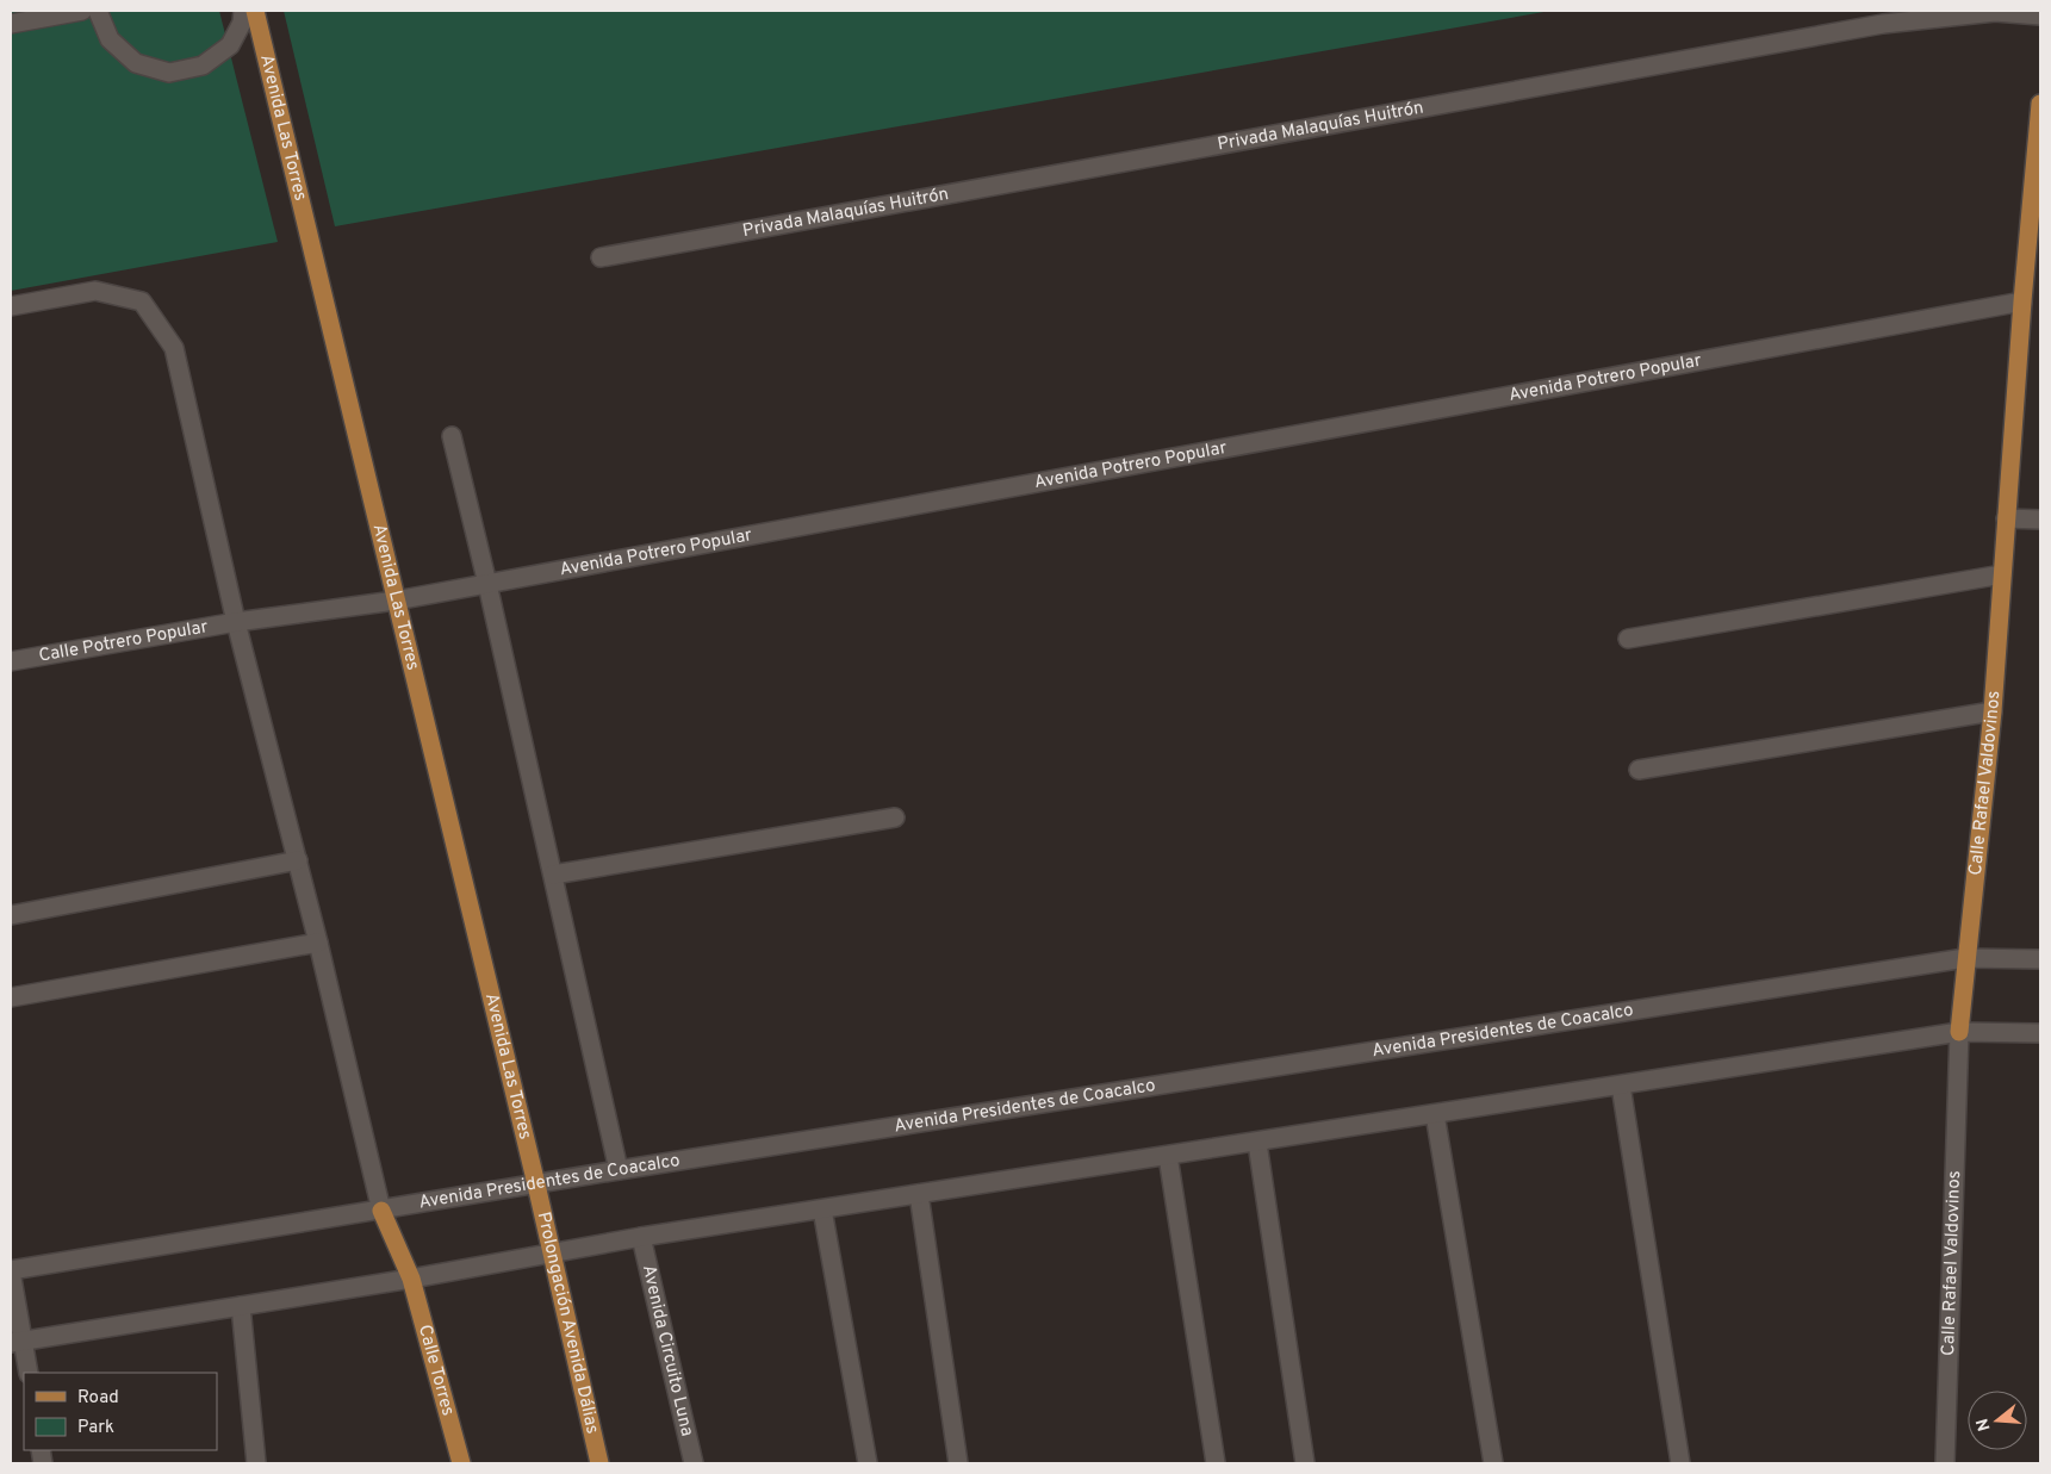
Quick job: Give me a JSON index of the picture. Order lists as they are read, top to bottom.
{
  "streets": {
    "main road": [
      "Avenida Las Torres",
      "Calle Rafael Valdovinos",
      "Prolongación Avenida Dálias",
      "Calle Torres"
    ],
    "street": [
      "Privada Malaquías Huitrón",
      "Avenida Potrero Popular",
      "Calle Potrero Popular",
      "Avenida Presidentes de Coacalco",
      "Avenida Circuito Luna"
    ]
  },
  "crossings": [
    ["Avenida Las Torres", "Avenida Potrero Popular"],
    ["Avenida Las Torres", "Avenida Presidentes de Coacalco"],
    ["Avenida Las Torres", "Prolongación Avenida Dálias"],
    ["Avenida Potrero Popular", "Calle Potrero Popular"],
    ["Avenida Potrero Popular", "Calle Rafael Valdovinos"],
    ["Calle Rafael Valdovinos", "Avenida Presidentes de Coacalco"],
    ["Avenida Presidentes de Coacalco", "Prolongación Avenida Dálias"],
    ["Avenida Presidentes de Coacalco", "Calle Torres"]
  ],
  "legend": ["Road", "Park"],
  "north": "left"
}
